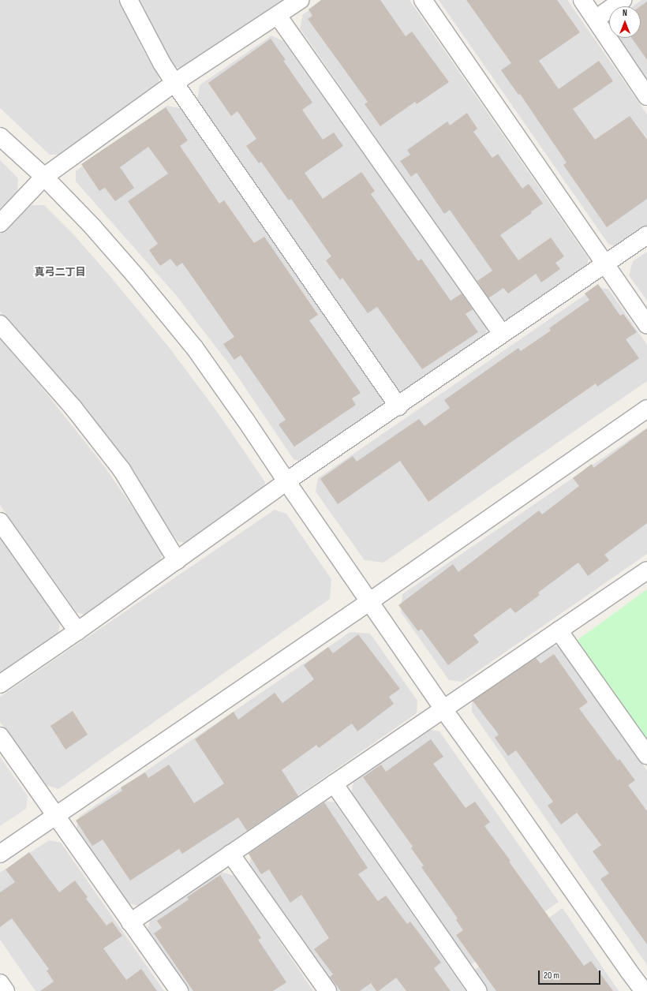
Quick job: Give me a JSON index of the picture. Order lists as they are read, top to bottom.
{
  "districts": ["真弓二丁目"],
  "scale_bar": "20 m",
  "north": "top"
}
